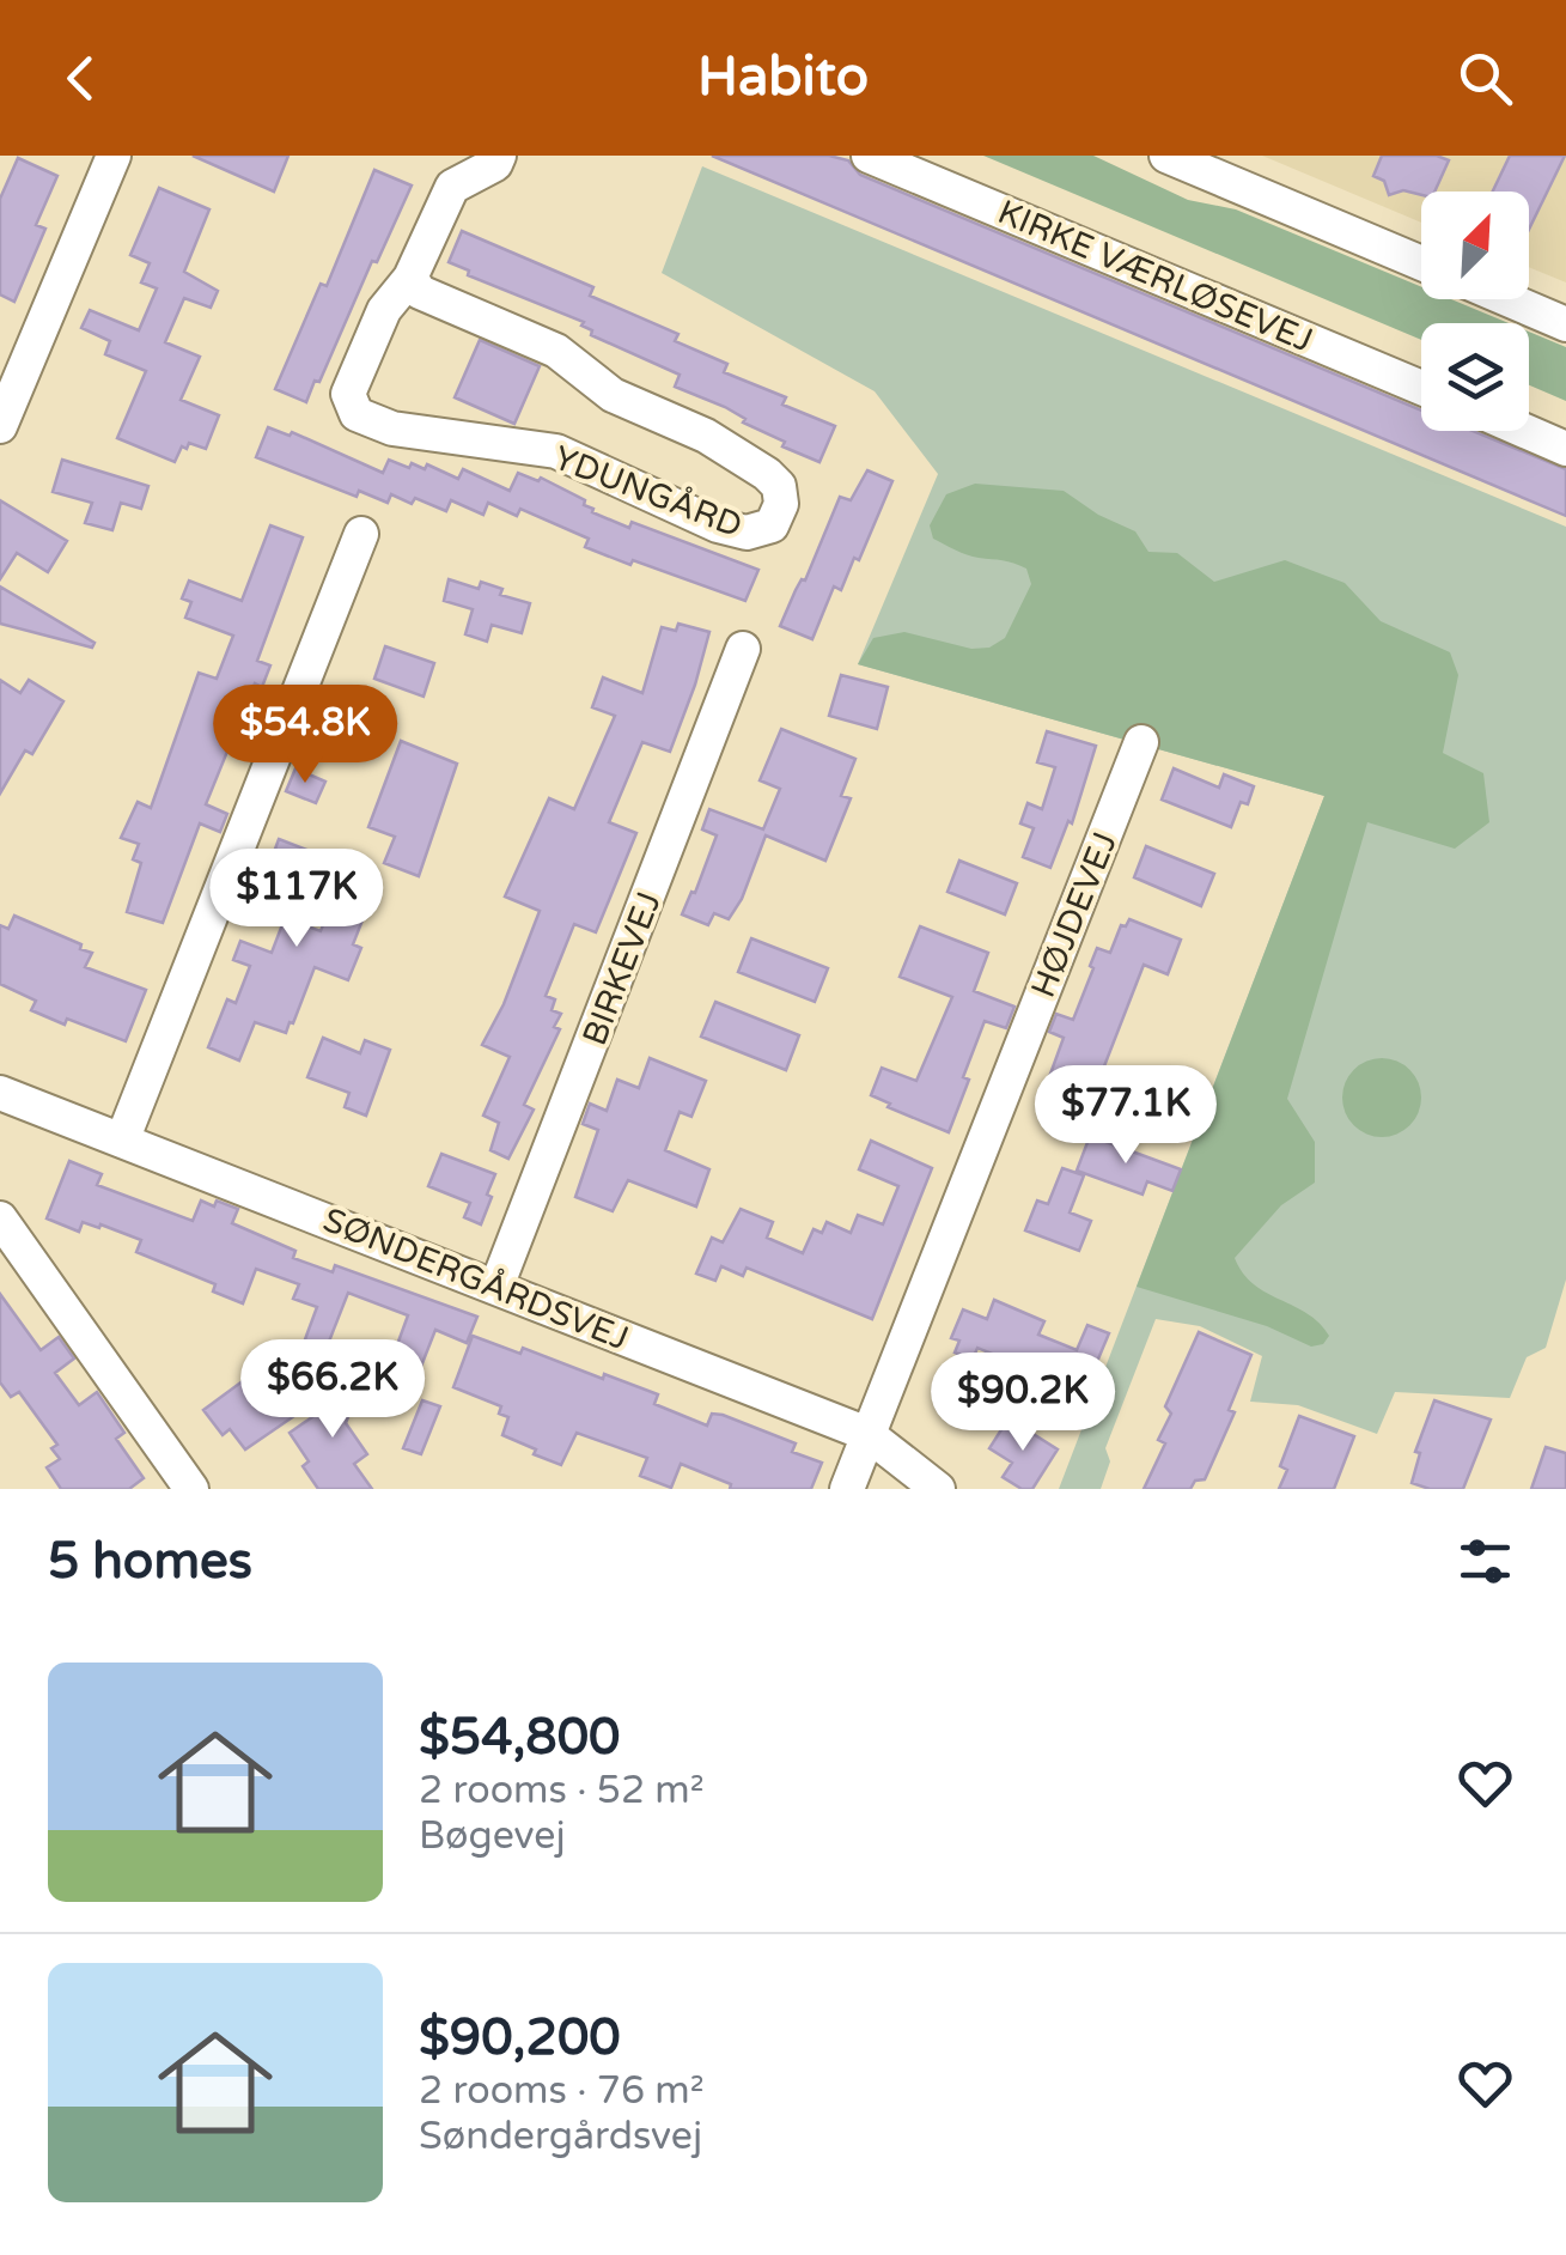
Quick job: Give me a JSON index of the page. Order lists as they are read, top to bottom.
{
  "streets": {
    "street": [
      "KIRKE VÆRLØSEVEJ",
      "YDUNGÅRD",
      "HØJDEVEJ",
      "BIRKEVEJ",
      "SØNDERGÅRDSVEJ"
    ]
  },
  "crossings": [
    ["HØJDEVEJ", "SØNDERGÅRDSVEJ"],
    ["BIRKEVEJ", "SØNDERGÅRDSVEJ"]
  ],
  "north": "top right",
  "page": {
    "header": "Habito",
    "price": [
      "$54.8K",
      "$117K",
      "$77.1K",
      "$66.2K",
      "$90.2K"
    ],
    "heading": "5 homes",
    "list": [
      {
        "name": "$54,800",
        "note": "2 rooms · 52 m² · Bøgevej"
      },
      {
        "name": "$90,200",
        "note": "2 rooms · 76 m² · Søndergårdsvej"
      }
    ]
  }
}
